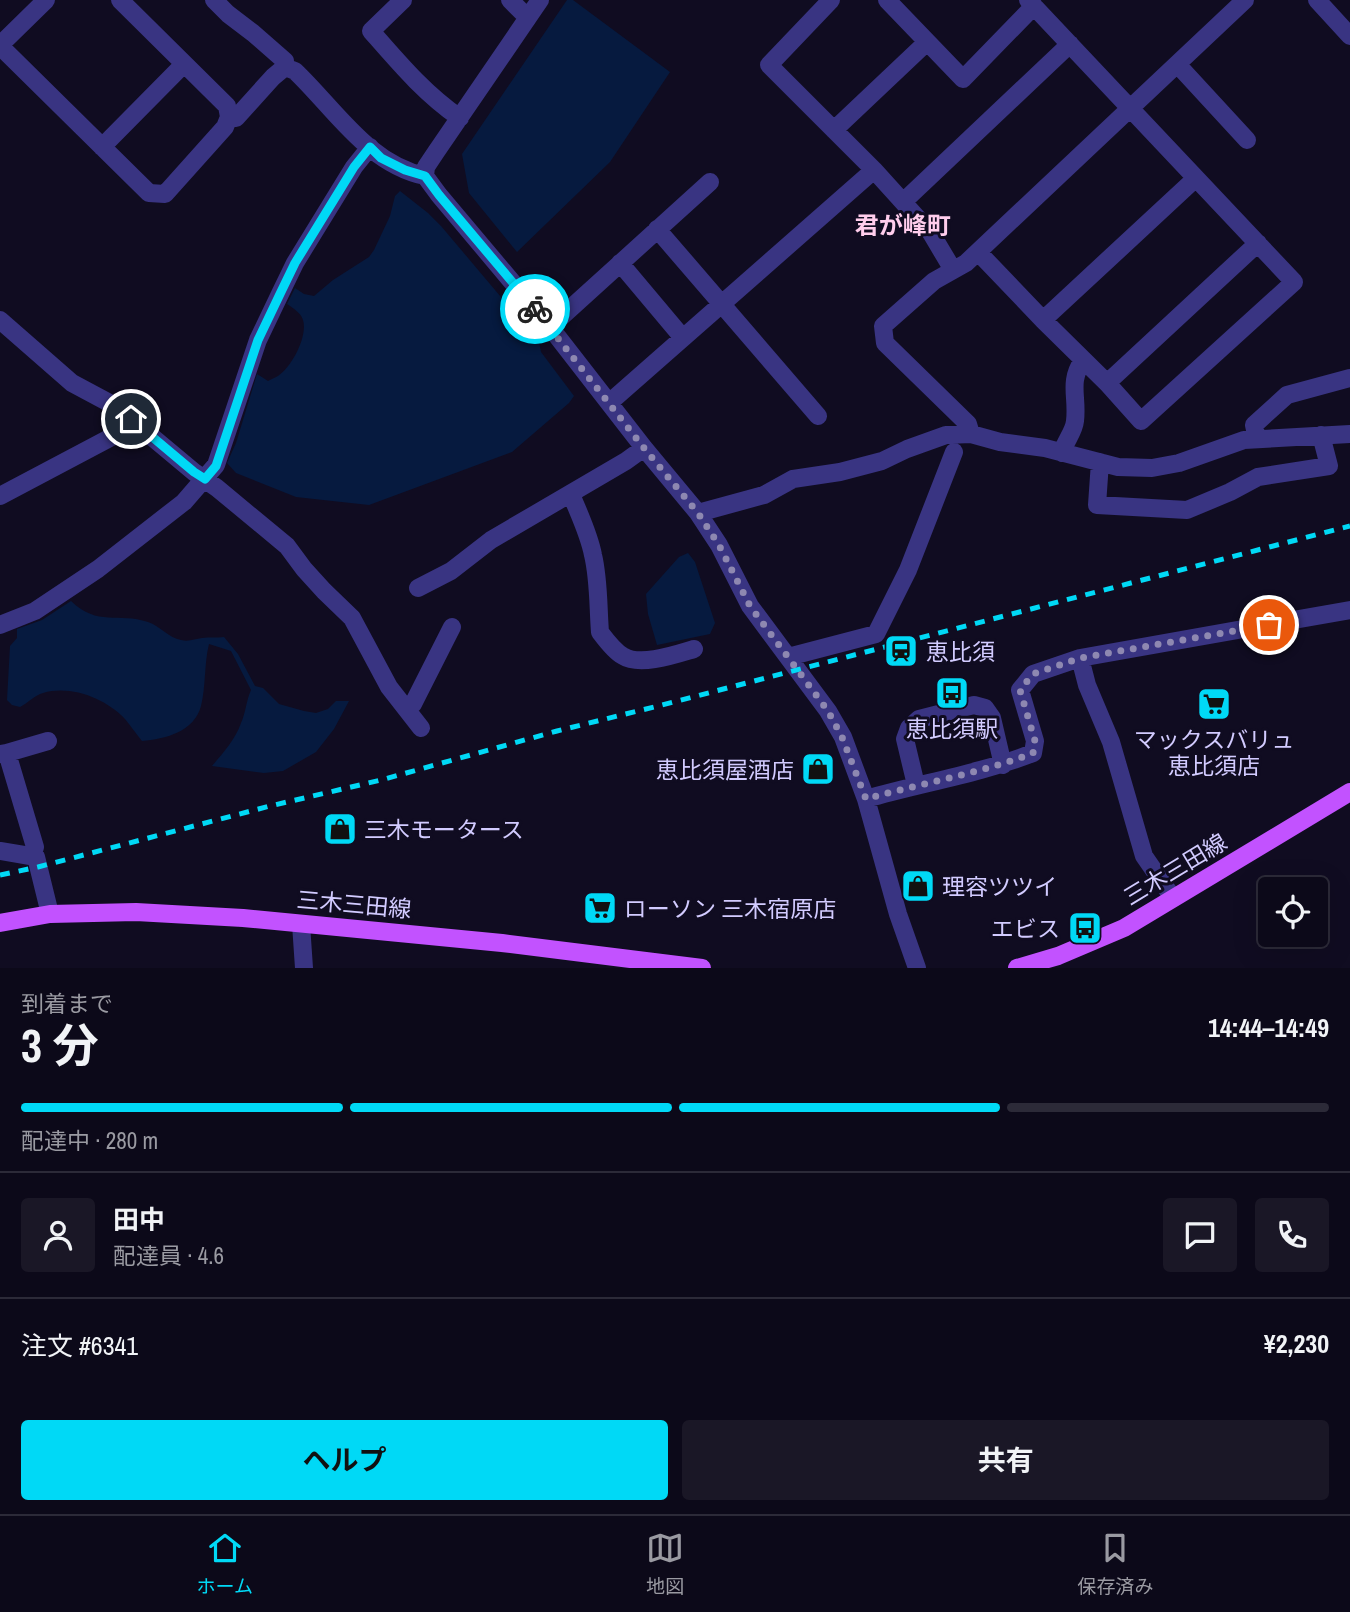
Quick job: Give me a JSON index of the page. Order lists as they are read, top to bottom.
{
  "streets": {
    "main road": ["三木三田線"]
  },
  "districts": ["君が峰町"],
  "places": {
    "station": ["恵比須"],
    "bus stop": ["恵比須駅", "エビス"],
    "supermarket": ["マックスバリュ 恵比須店", "ローソン 三木宿原店"],
    "shop": ["恵比須屋酒店", "三木モータース", "理容ツツイ"]
  },
  "page": {
    "heading": ["3 分", "到着まで", "14:44–14:49"],
    "panel": [
      "田中",
      "配達員 · 4.6",
      "注文 #6341",
      "¥2,230"
    ],
    "bar": "配達中 · 280 m",
    "buttons": ["ヘルプ", "共有"],
    "tabs": ["ホーム", "地図", "保存済み"]
  }
}
